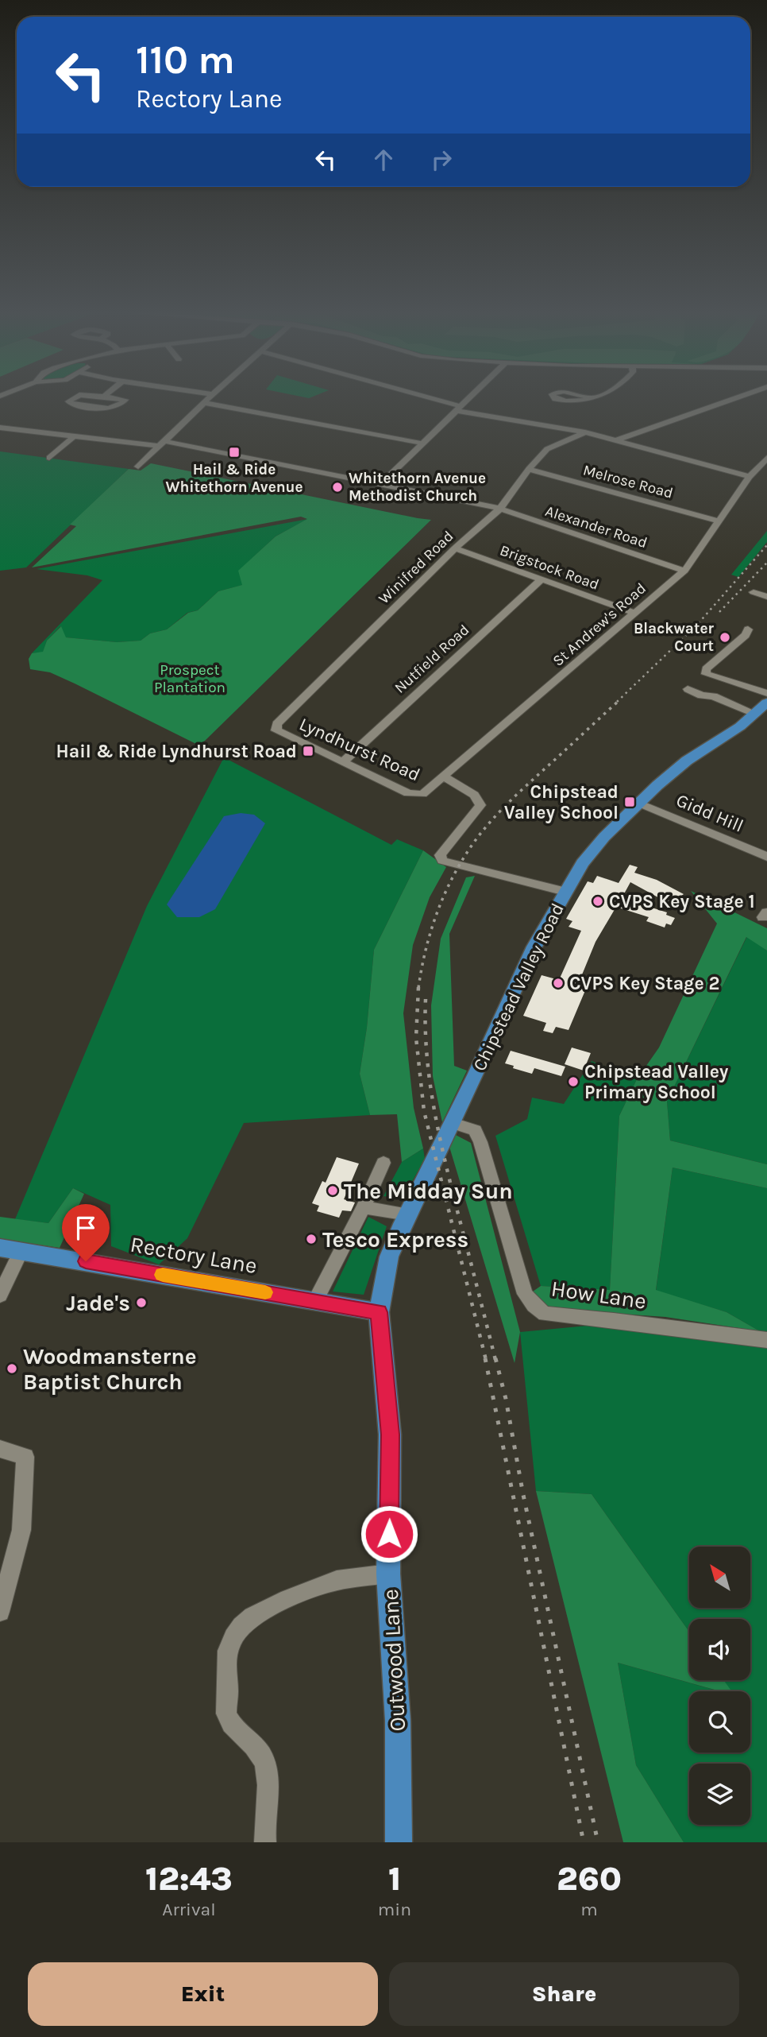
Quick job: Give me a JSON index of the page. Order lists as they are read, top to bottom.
{
  "streets": {
    "main road": ["Chipstead Valley Road", "Rectory Lane", "Outwood Lane"],
    "street": [
      "Melrose Road",
      "Alexander Road",
      "Winifred Road",
      "Brigstock Road",
      "St Andrew's Road",
      "Nutfield Road",
      "Lyndhurst Road",
      "Gidd Hill",
      "How Lane"
    ]
  },
  "crossings": [
    ["Melrose Road", "Winifred Road"],
    ["Melrose Road", "St Andrew's Road"],
    ["Alexander Road", "Winifred Road"],
    ["Alexander Road", "St Andrew's Road"],
    ["Winifred Road", "Brigstock Road"],
    ["Winifred Road", "Lyndhurst Road"],
    ["Brigstock Road", "St Andrew's Road"],
    ["Brigstock Road", "Nutfield Road"],
    ["St Andrew's Road", "Lyndhurst Road"],
    ["Nutfield Road", "Lyndhurst Road"],
    ["Gidd Hill", "Chipstead Valley Road"],
    ["Chipstead Valley Road", "Rectory Lane"],
    ["Chipstead Valley Road", "How Lane"],
    ["Chipstead Valley Road", "Outwood Lane"],
    ["Rectory Lane", "Outwood Lane"]
  ],
  "parks": ["Prospect Plantation"],
  "places": {
    "transit": ["Hail & Ride Whitethorn Avenue", "Hail & Ride Lyndhurst Road", "Chipstead Valley School"],
    "other": [
      "Whitethorn Avenue Methodist Church",
      "Blackwater Court",
      "CVPS Key Stage 1",
      "CVPS Key Stage 2",
      "Chipstead Valley Primary School",
      "The Midday Sun",
      "Tesco Express",
      "Jade's",
      "Woodmansterne Baptist Church"
    ]
  },
  "north": "top left",
  "page": {
    "turn": ["110 m", "Rectory Lane"],
    "eta": [
      "12:43",
      "Arrival",
      "1",
      "min",
      "260",
      "m"
    ],
    "buttons": ["Exit", "Share"]
  }
}
